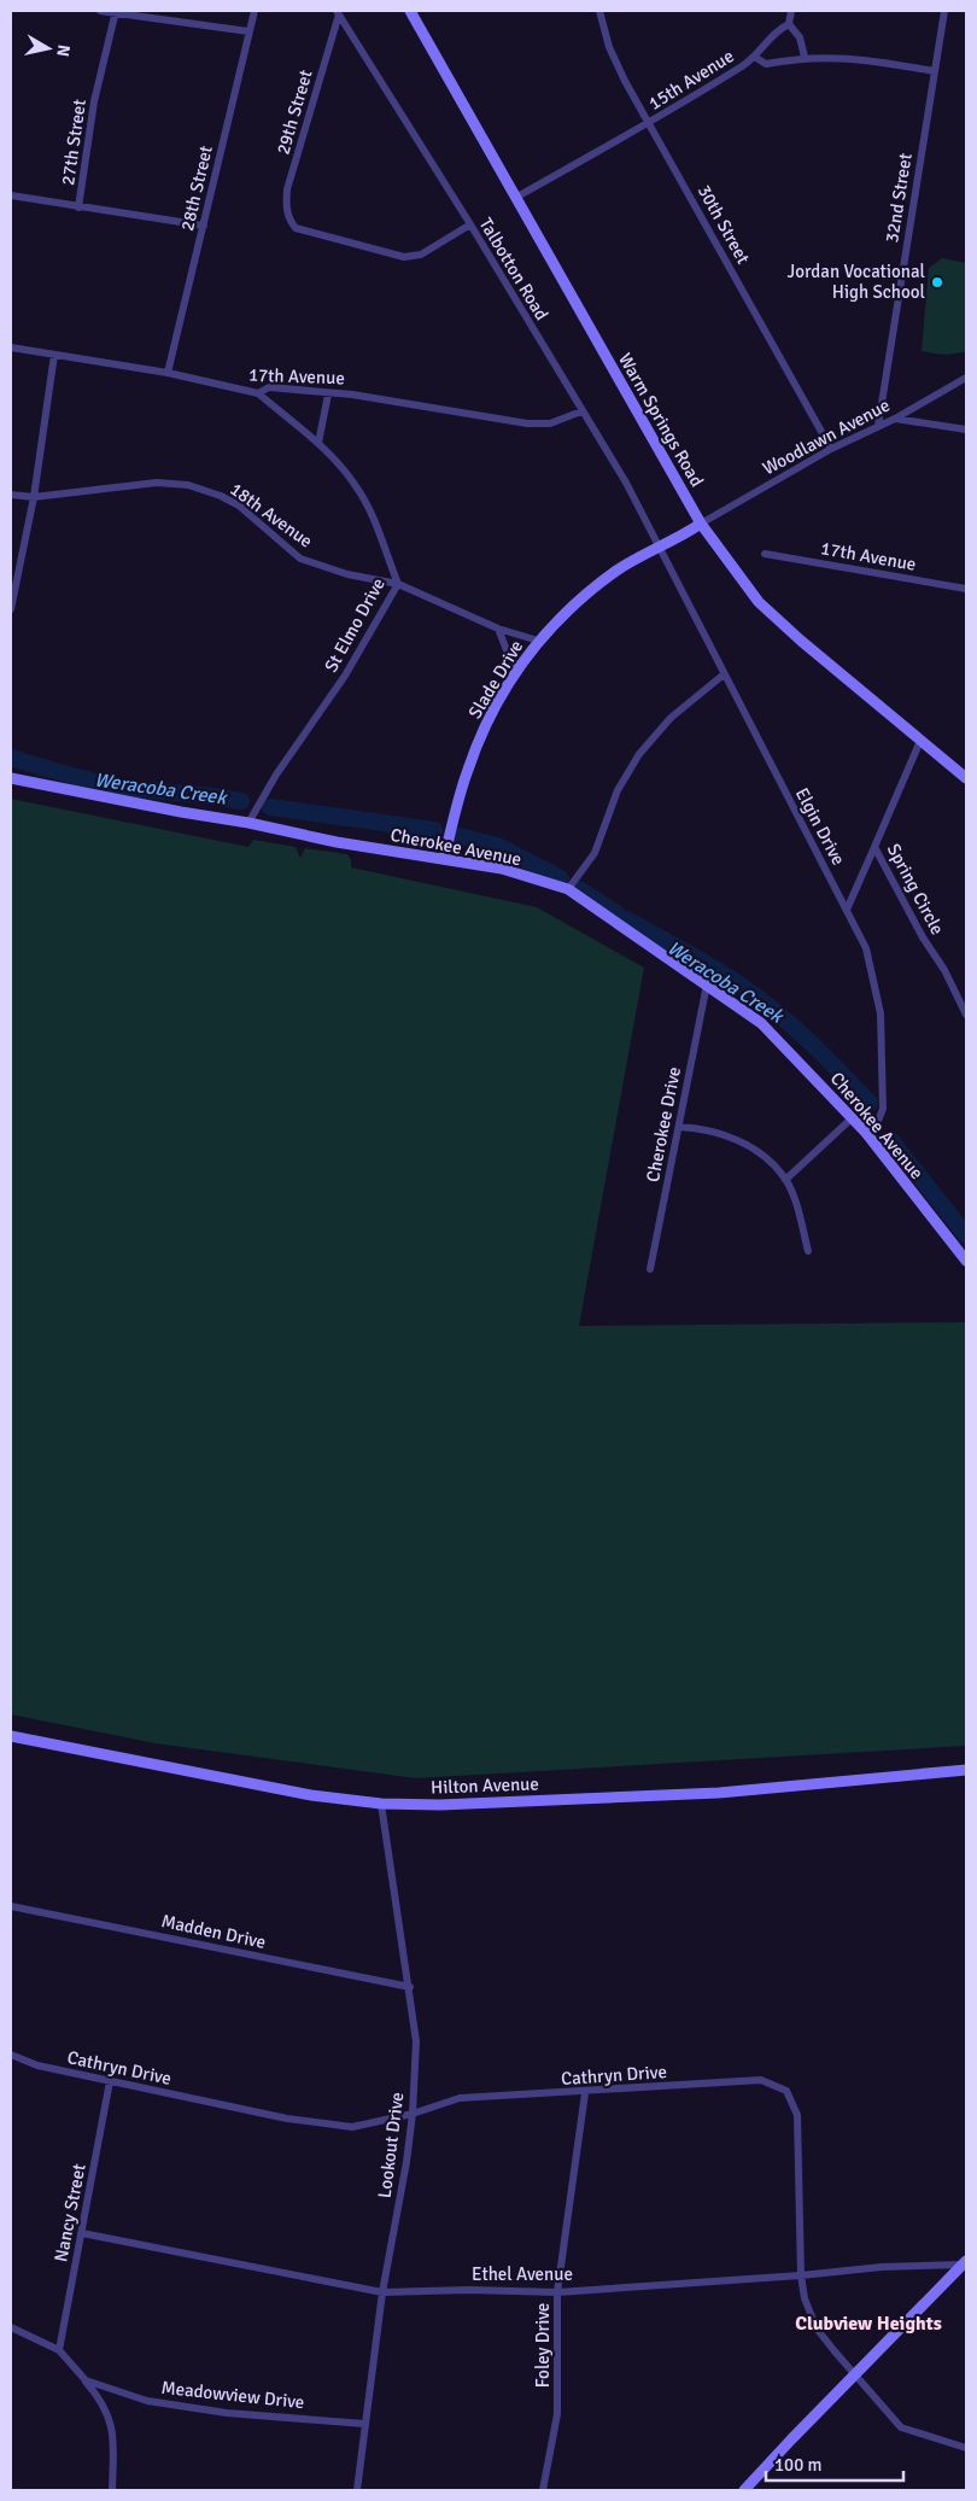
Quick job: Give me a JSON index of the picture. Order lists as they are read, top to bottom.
{
  "streets": {
    "street": [
      "15th Avenue",
      "29th Street",
      "27th Street",
      "28th Street",
      "32nd Street",
      "30th Street",
      "Talbotton Road",
      "17th Avenue",
      "Warm Springs Road",
      "Woodlawn Avenue",
      "18th Avenue",
      "St Elmo Drive",
      "Slade Drive",
      "Elgin Drive",
      "Cherokee Avenue",
      "Spring Circle",
      "Cherokee Drive",
      "Hilton Avenue",
      "Madden Drive",
      "Cathryn Drive",
      "Lookout Drive",
      "Nancy Street",
      "Ethel Avenue",
      "Foley Drive",
      "Meadowview Drive"
    ]
  },
  "crossings": [
    ["15th Avenue", "32nd Street"],
    ["15th Avenue", "30th Street"],
    ["15th Avenue", "Warm Springs Road"],
    ["29th Street", "Talbotton Road"],
    ["28th Street", "17th Avenue"],
    ["32nd Street", "Woodlawn Avenue"],
    ["30th Street", "Woodlawn Avenue"],
    ["Talbotton Road", "17th Avenue"],
    ["Talbotton Road", "Slade Drive"],
    ["Talbotton Road", "Elgin Drive"],
    ["17th Avenue", "St Elmo Drive"],
    ["Warm Springs Road", "Woodlawn Avenue"],
    ["Warm Springs Road", "Slade Drive"],
    ["Warm Springs Road", "Spring Circle"],
    ["Woodlawn Avenue", "Slade Drive"],
    ["18th Avenue", "St Elmo Drive"],
    ["18th Avenue", "Slade Drive"],
    ["St Elmo Drive", "Cherokee Avenue"],
    ["Slade Drive", "Elgin Drive"],
    ["Slade Drive", "Cherokee Avenue"],
    ["Elgin Drive", "Cherokee Avenue"],
    ["Cherokee Avenue", "Cherokee Drive"],
    ["Hilton Avenue", "Lookout Drive"],
    ["Madden Drive", "Lookout Drive"],
    ["Cathryn Drive", "Lookout Drive"],
    ["Cathryn Drive", "Nancy Street"],
    ["Cathryn Drive", "Ethel Avenue"],
    ["Cathryn Drive", "Foley Drive"],
    ["Lookout Drive", "Ethel Avenue"],
    ["Lookout Drive", "Meadowview Drive"],
    ["Nancy Street", "Ethel Avenue"],
    ["Ethel Avenue", "Foley Drive"]
  ],
  "districts": ["Clubview Heights"],
  "water": ["Weracoba Creek"],
  "places": ["Jordan Vocational High School"],
  "scale_bar": "100 m",
  "north": "right"
}
